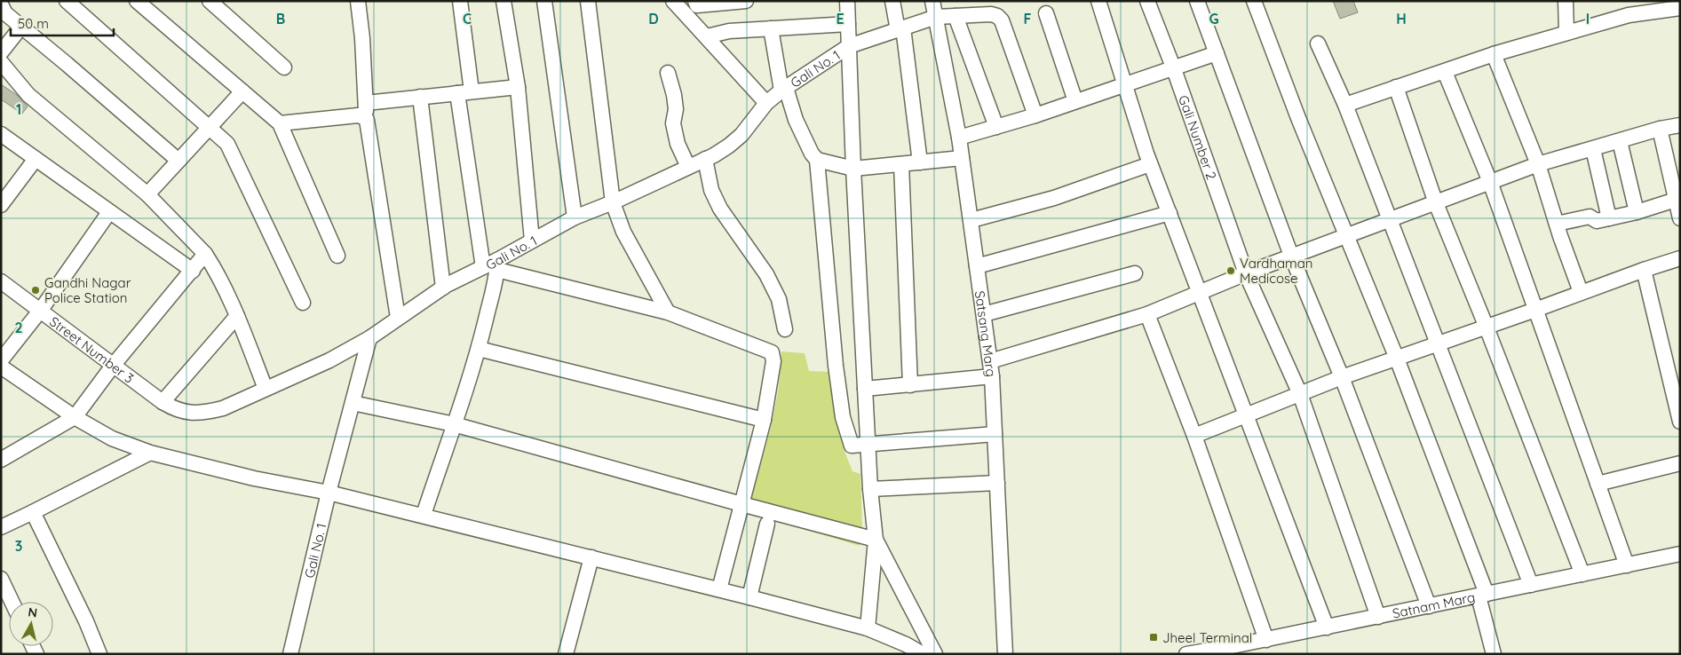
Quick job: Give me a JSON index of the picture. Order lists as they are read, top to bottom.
{
  "streets": {
    "street": [
      "Gali No. 1",
      "Gali Number 2",
      "Satsang Marg",
      "Street Number 3",
      "Satnam Marg"
    ]
  },
  "crossings": [
    ["Gali No. 1", "Satsang Marg"],
    ["Gali Number 2", "Satnam Marg"]
  ],
  "places": {
    "other": ["Vardhaman Medicose", "Gandhi Nagar Police Station"],
    "transit": ["Jheel Terminal"]
  },
  "scale_bar": "50 m",
  "north": "top",
  "grid": {
    "columns": [
      "B",
      "C",
      "D",
      "E",
      "F",
      "G",
      "H",
      "I"
    ],
    "rows": ["1", "2", "3"]
  }
}
